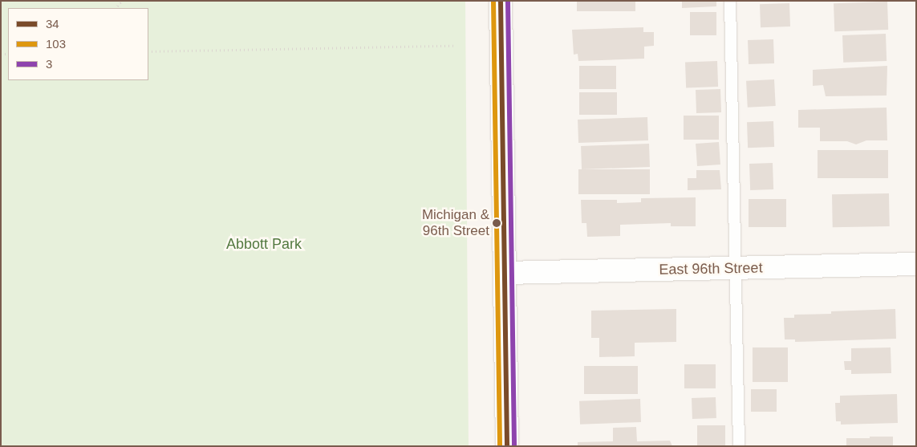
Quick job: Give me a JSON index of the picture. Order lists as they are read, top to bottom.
{
  "streets": {
    "main road": ["East 96th Street"]
  },
  "parks": ["Abbott Park"],
  "places": ["Michigan & 96th Street"],
  "lines": ["transit line 34", "transit line 103", "transit line 3"],
  "legend": ["34", "103", "3"]
}
